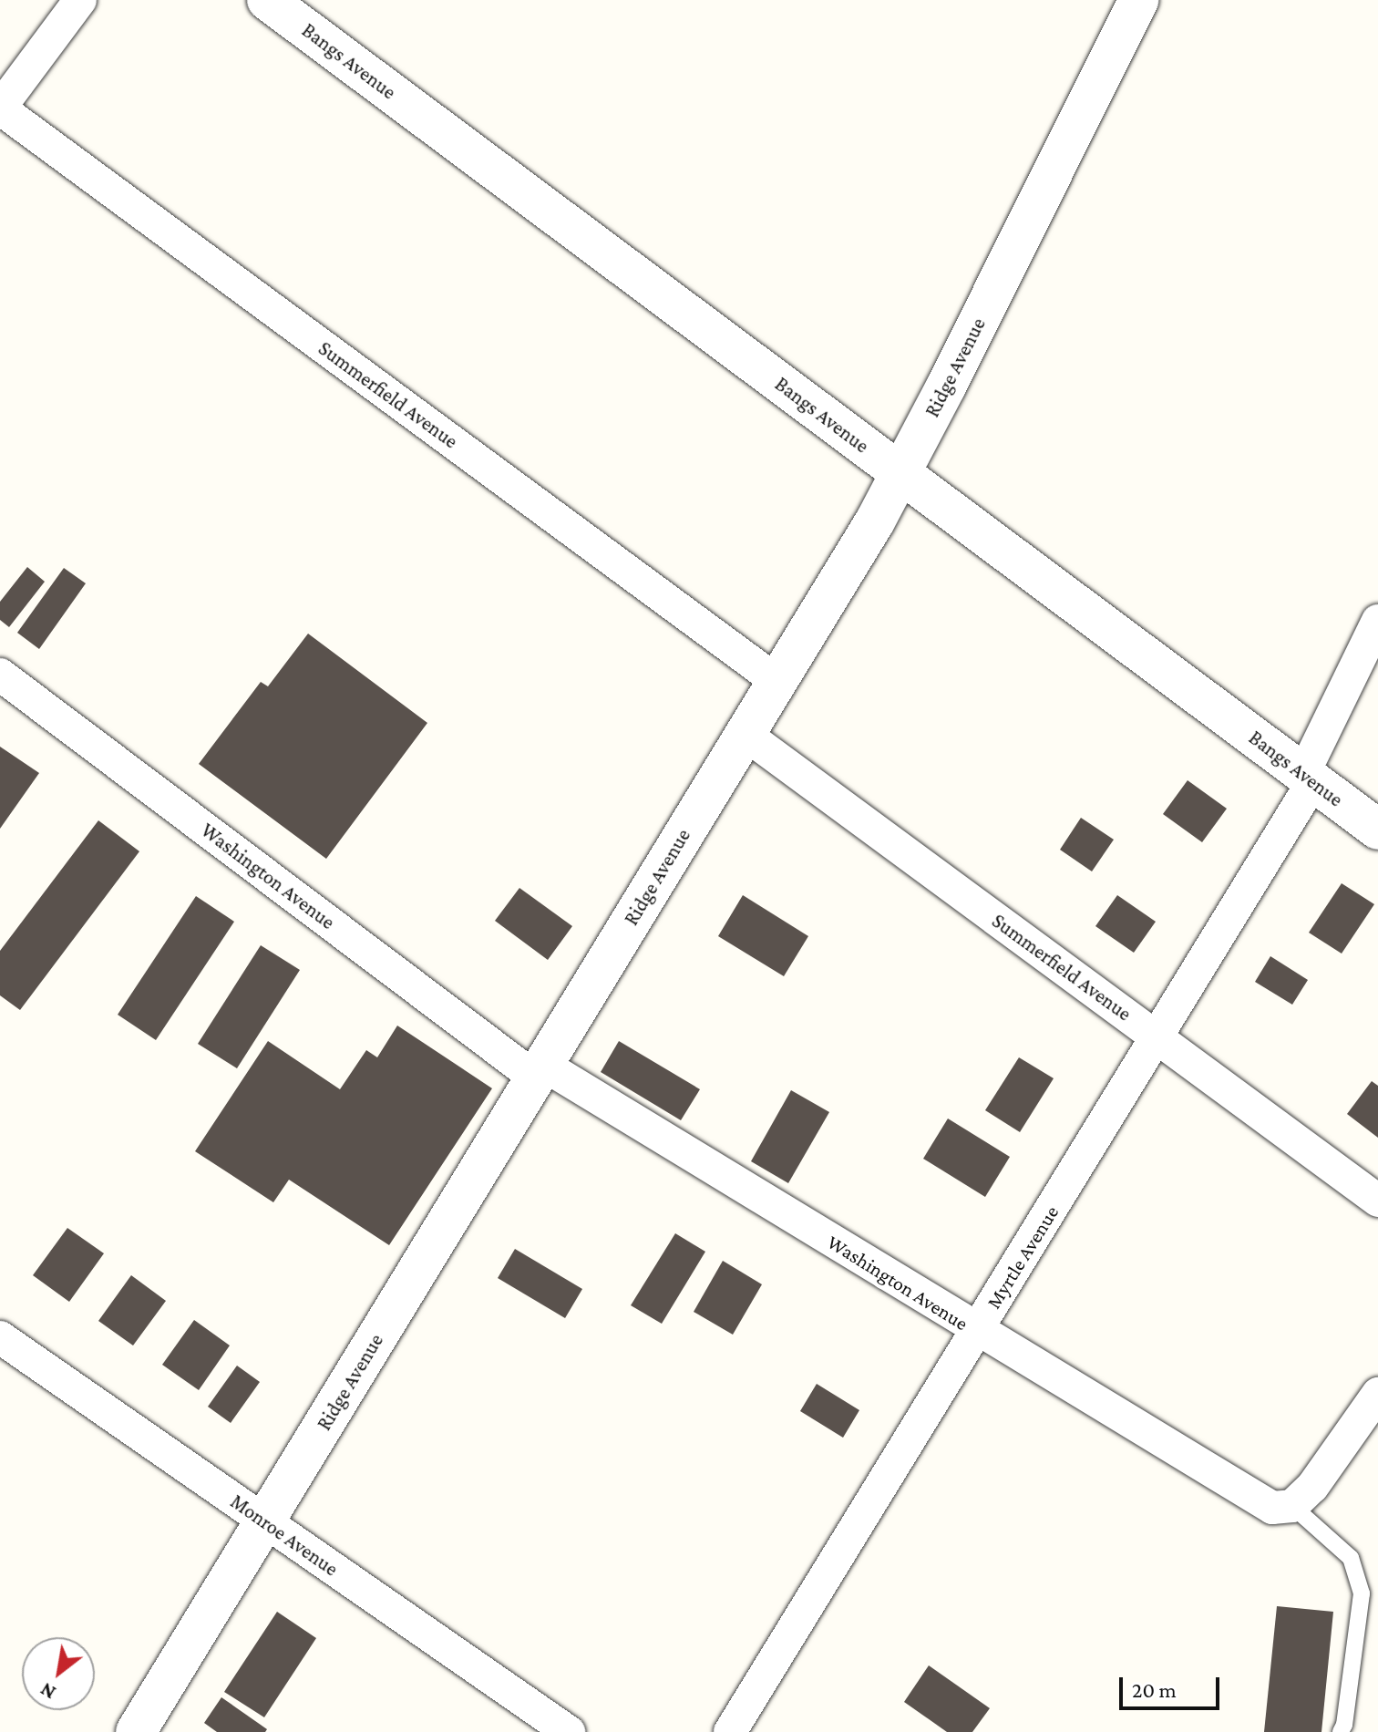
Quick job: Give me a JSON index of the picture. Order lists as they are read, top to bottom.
{
  "streets": {
    "street": [
      "Bangs Avenue",
      "Ridge Avenue",
      "Summerfield Avenue",
      "Washington Avenue",
      "Myrtle Avenue",
      "Monroe Avenue"
    ]
  },
  "crossings": [
    ["Bangs Avenue", "Ridge Avenue"],
    ["Bangs Avenue", "Myrtle Avenue"],
    ["Ridge Avenue", "Summerfield Avenue"],
    ["Ridge Avenue", "Washington Avenue"],
    ["Ridge Avenue", "Monroe Avenue"],
    ["Summerfield Avenue", "Myrtle Avenue"],
    ["Washington Avenue", "Myrtle Avenue"]
  ],
  "scale_bar": "20 m",
  "north": "bottom left"
}
